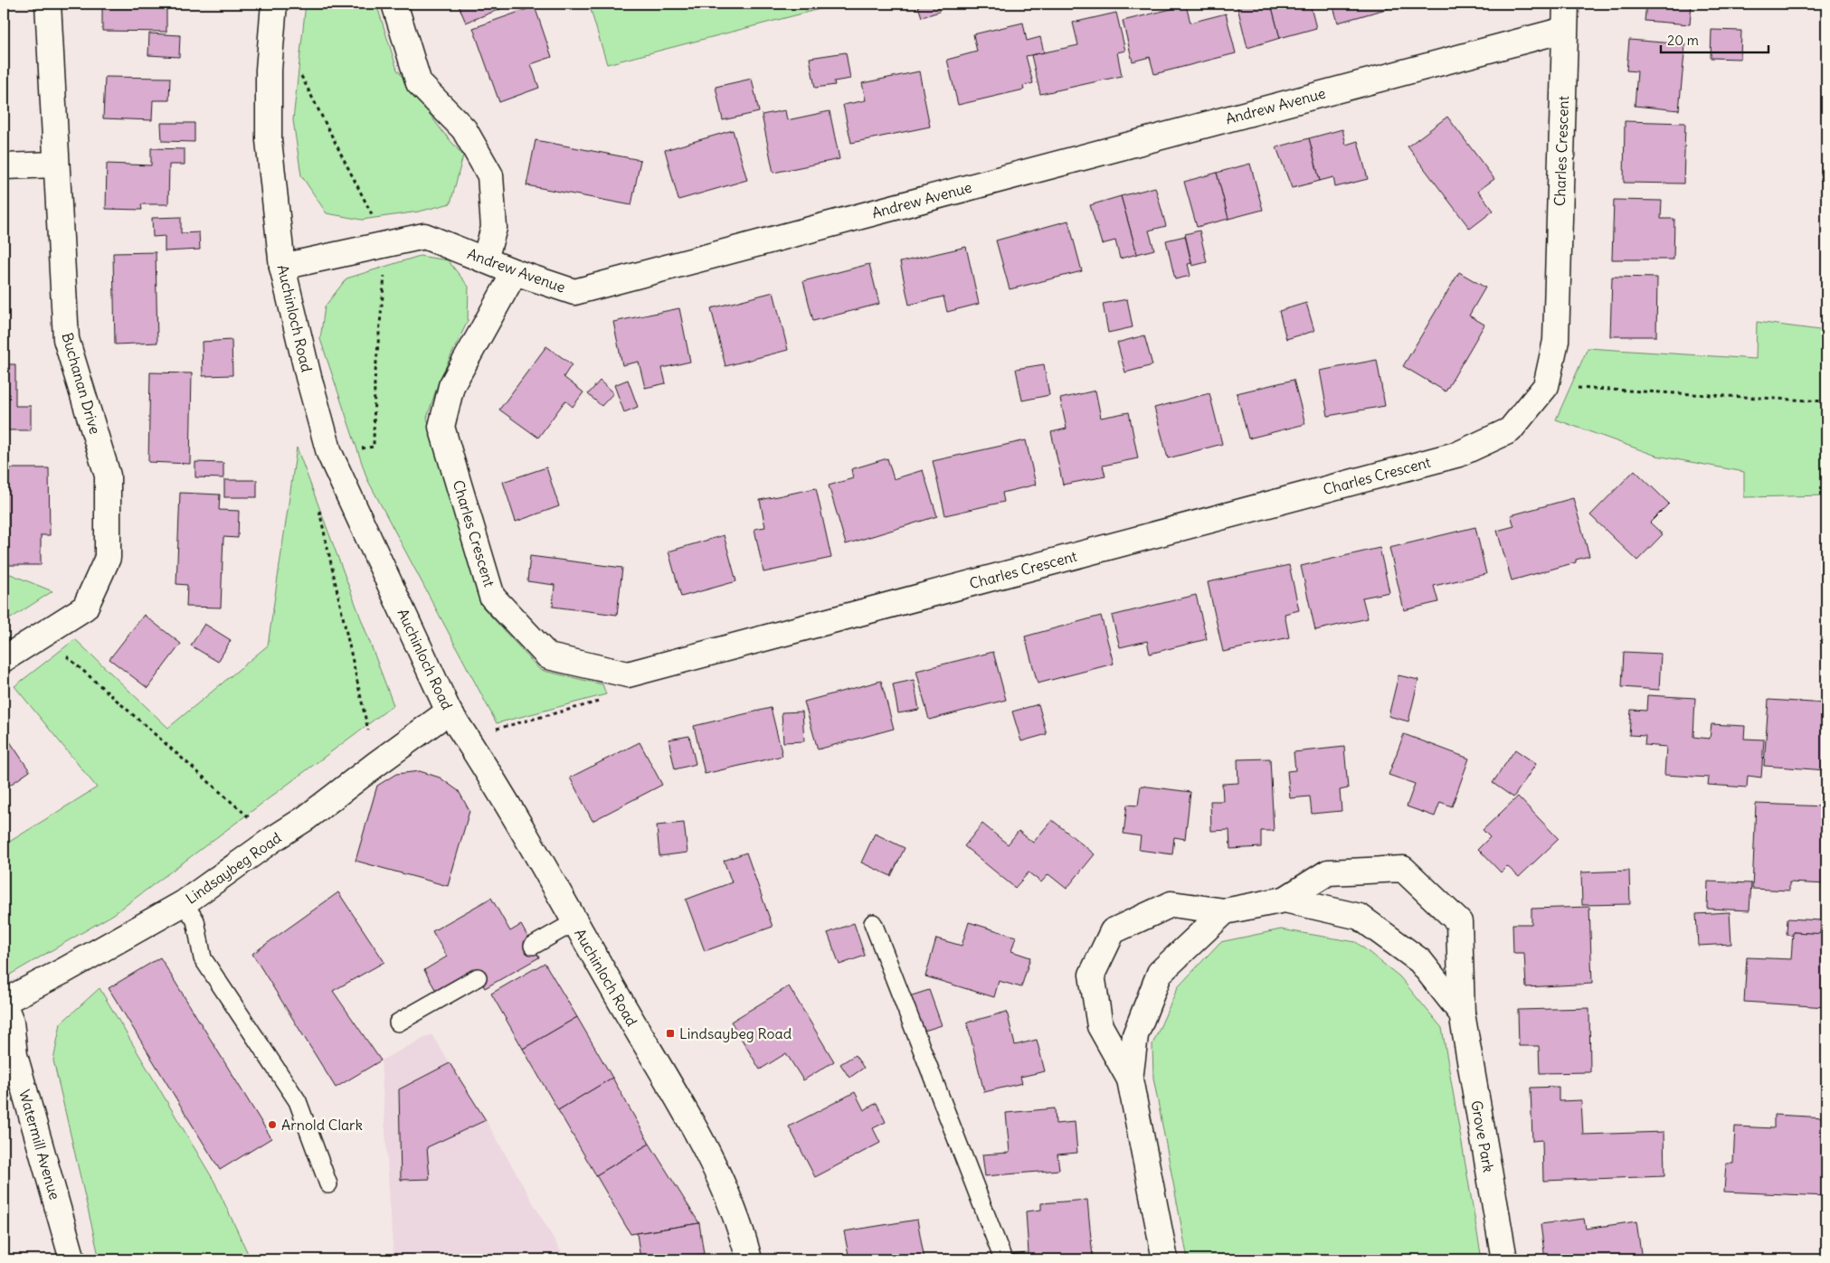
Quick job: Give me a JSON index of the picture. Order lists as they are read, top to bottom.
{
  "streets": {
    "street": [
      "Andrew Avenue",
      "Charles Crescent",
      "Auchinloch Road",
      "Buchanan Drive",
      "Lindsaybeg Road",
      "Grove Park",
      "Watermill Avenue"
    ]
  },
  "crossings": [
    ["Andrew Avenue", "Charles Crescent"],
    ["Andrew Avenue", "Auchinloch Road"],
    ["Auchinloch Road", "Lindsaybeg Road"],
    ["Lindsaybeg Road", "Watermill Avenue"]
  ],
  "places": {
    "transit": ["Lindsaybeg Road"],
    "other": ["Arnold Clark"]
  },
  "scale_bar": "20 m"
}
